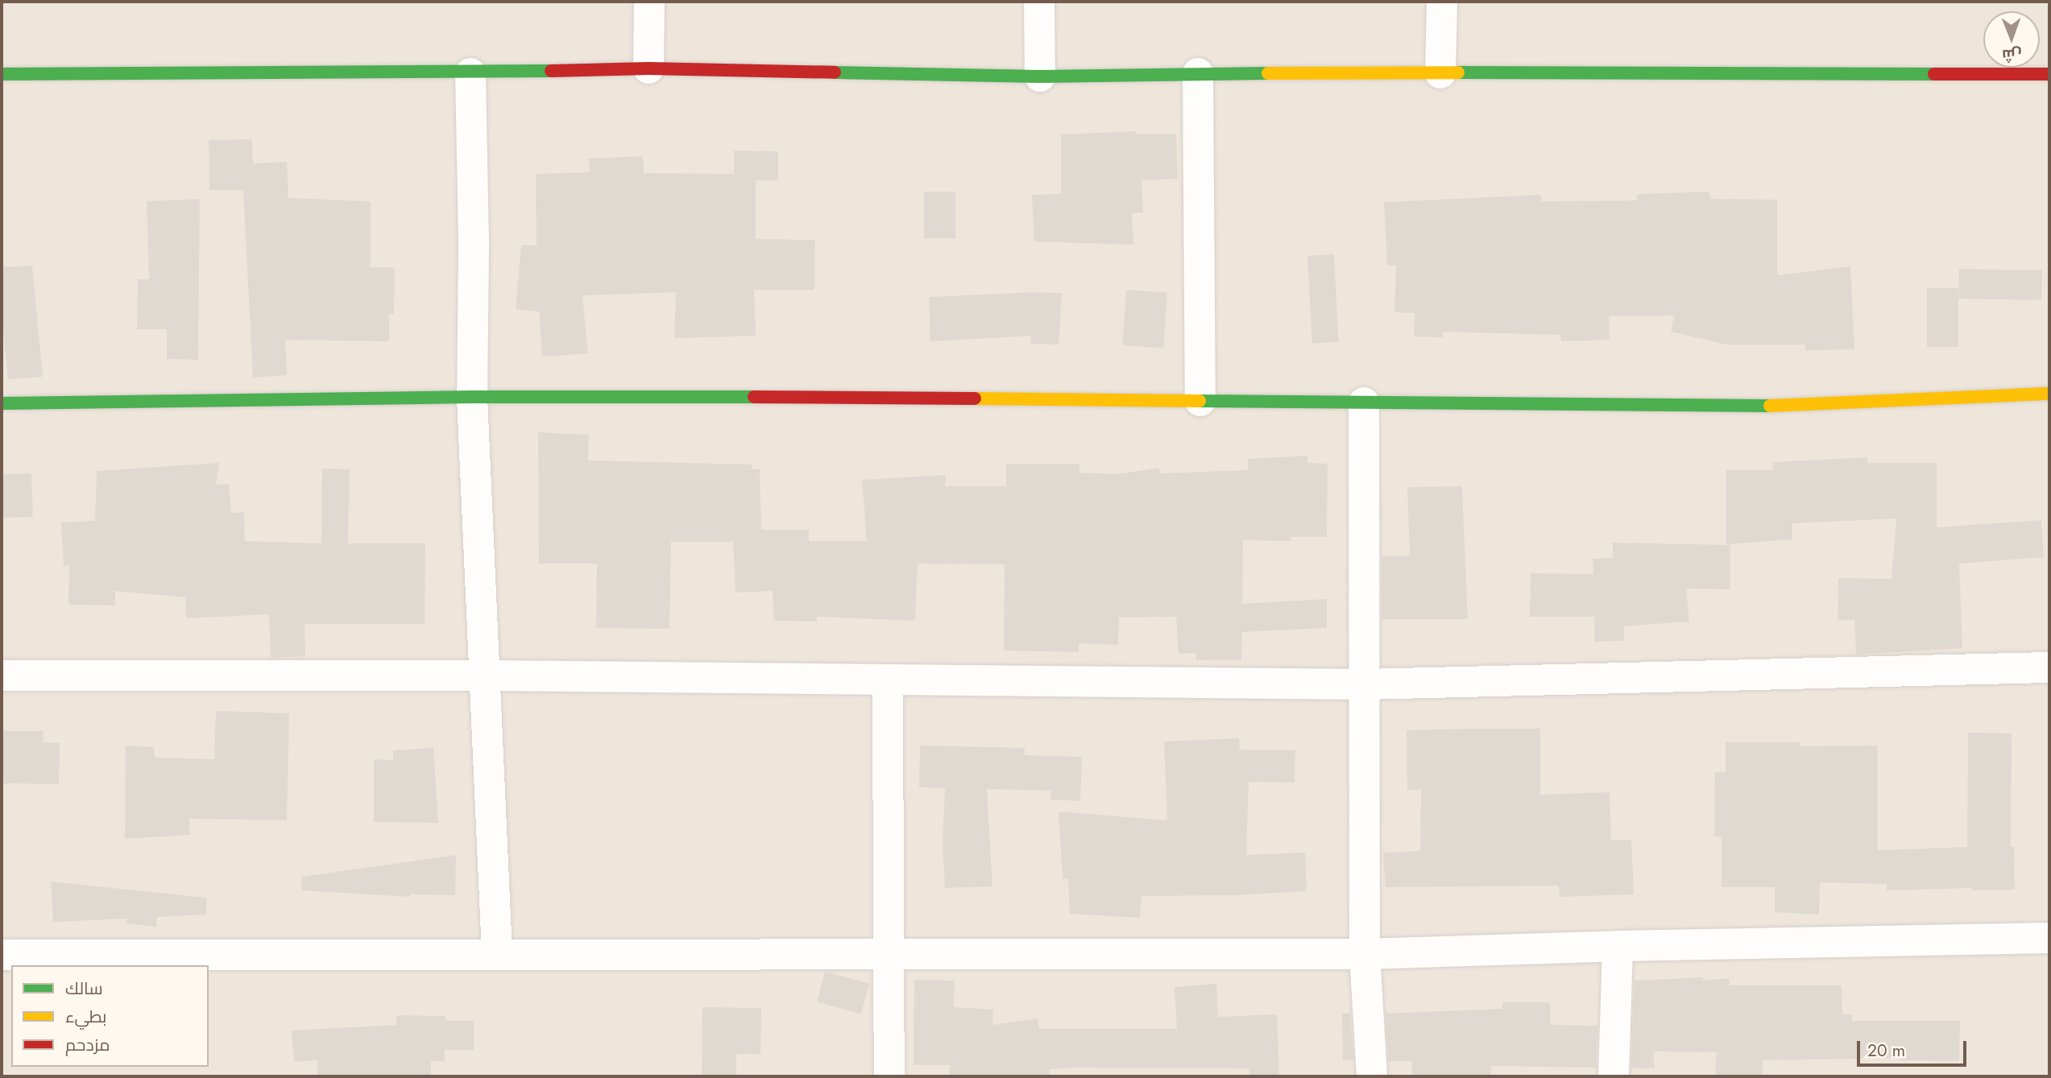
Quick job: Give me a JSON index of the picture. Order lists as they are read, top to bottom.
{
  "legend": ["سالك", "بطيء", "مزدحم"],
  "scale_bar": "20 m",
  "north": "bottom"
}
